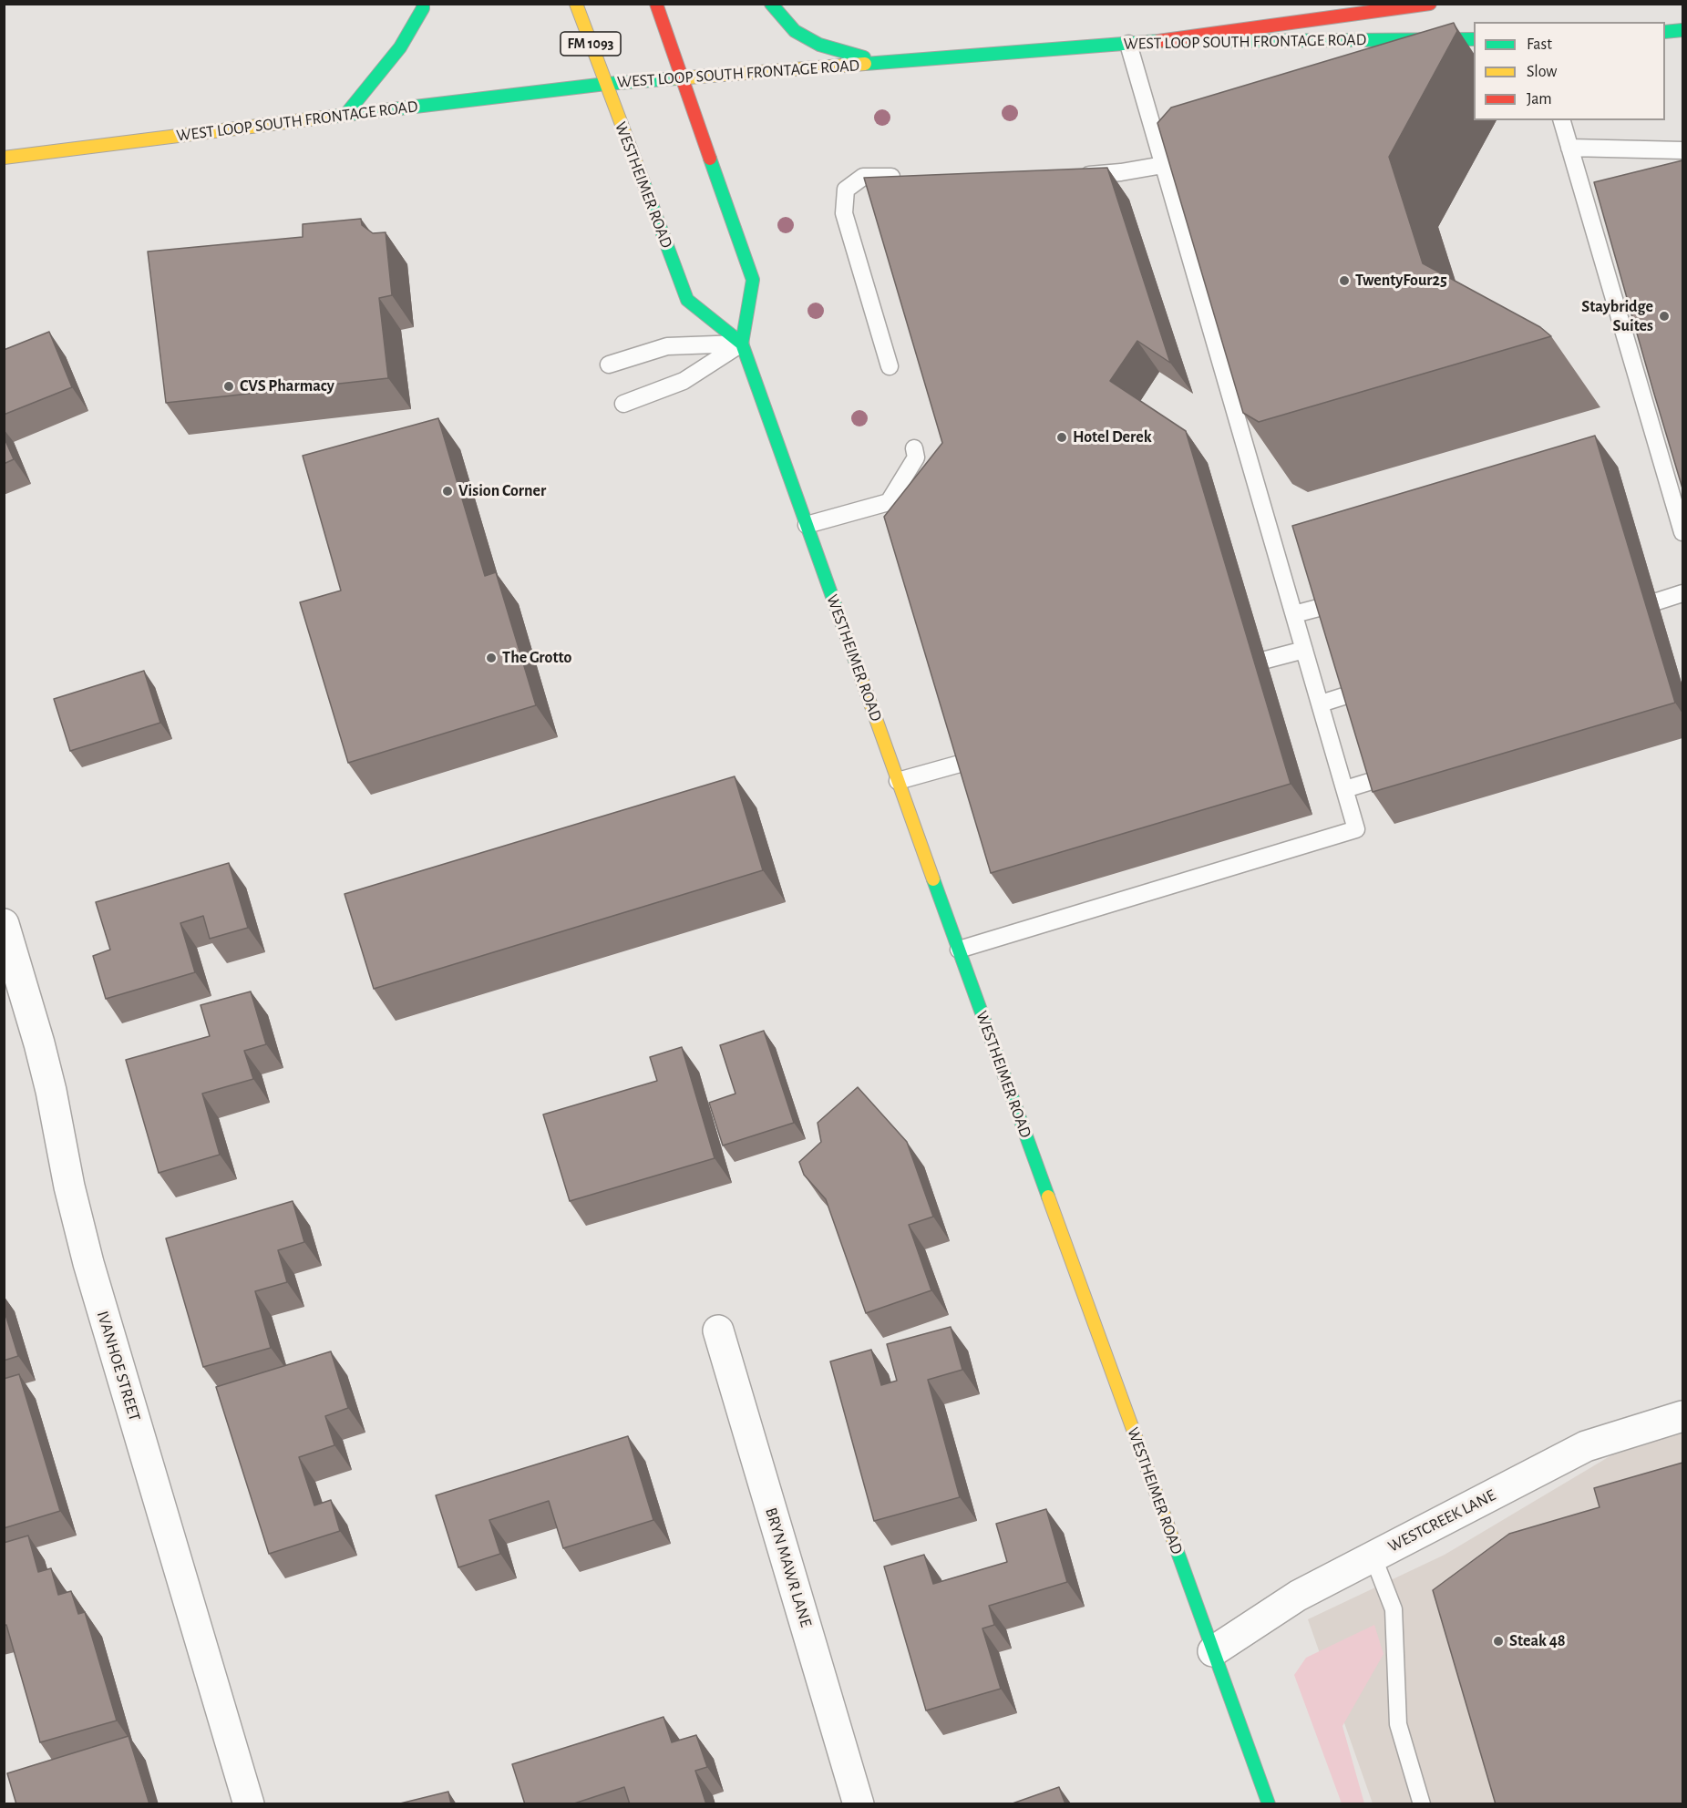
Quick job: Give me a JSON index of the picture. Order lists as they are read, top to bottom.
{
  "streets": {
    "main road": ["WEST LOOP SOUTH FRONTAGE ROAD", "FM 1093", "WESTHEIMER ROAD"],
    "street": ["IVANHOE STREET", "WESTCREEK LANE", "BRYN MAWR LANE"]
  },
  "crossings": [
    ["WEST LOOP SOUTH FRONTAGE ROAD", "WESTHEIMER ROAD"],
    ["WESTHEIMER ROAD", "WESTCREEK LANE"]
  ],
  "places": [
    "TwentyFour25",
    "Staybridge Suites",
    "CVS Pharmacy",
    "Hotel Derek",
    "Vision Corner",
    "The Grotto",
    "Steak 48"
  ],
  "legend": ["Fast", "Slow", "Jam"]
}
